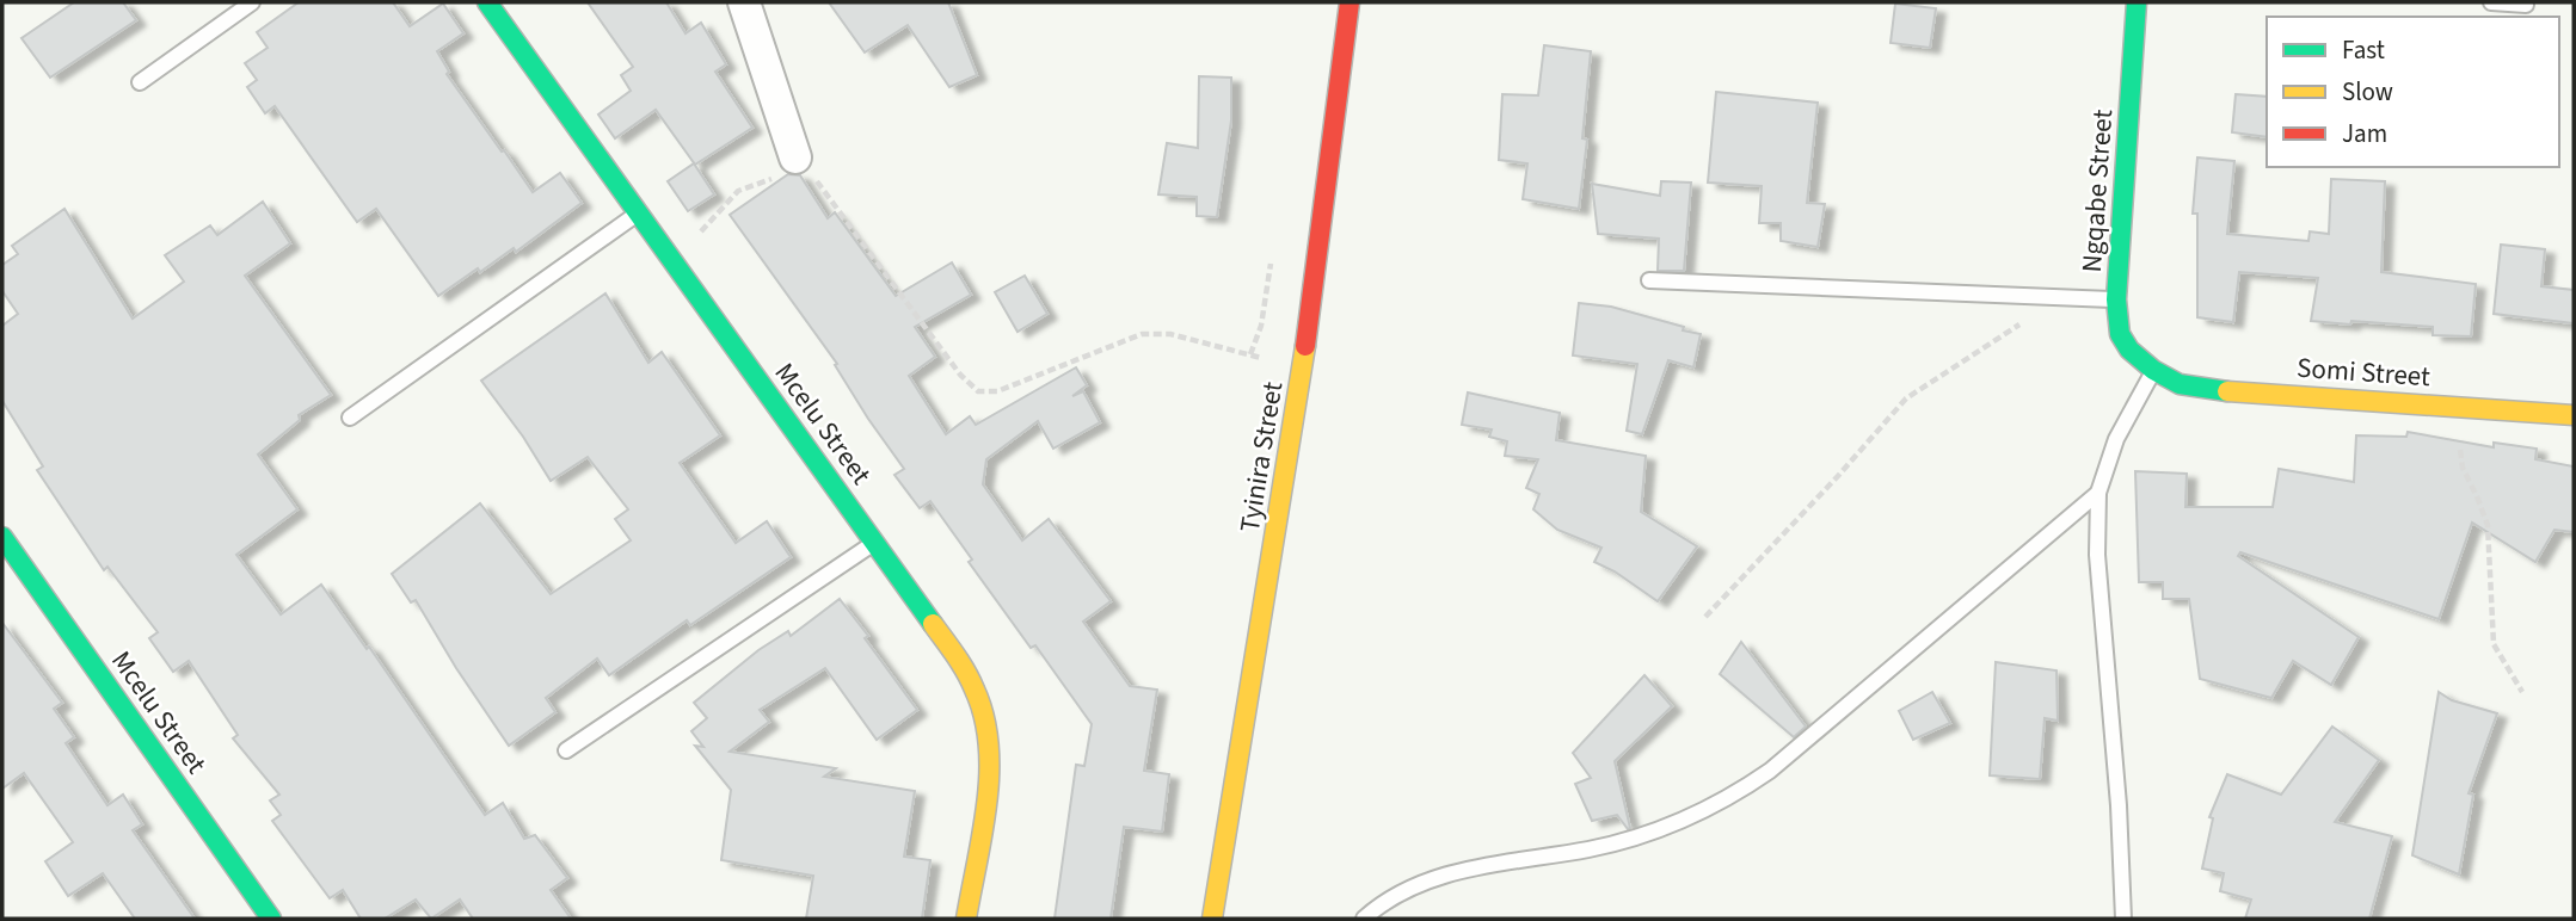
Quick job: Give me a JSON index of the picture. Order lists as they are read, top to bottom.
{
  "streets": {
    "street": [
      "Ngqabe Street",
      "Somi Street",
      "Mcelu Street",
      "Tyinira Street"
    ]
  },
  "crossings": [
    ["Ngqabe Street", "Somi Street"]
  ],
  "legend": ["Fast", "Slow", "Jam"]
}
